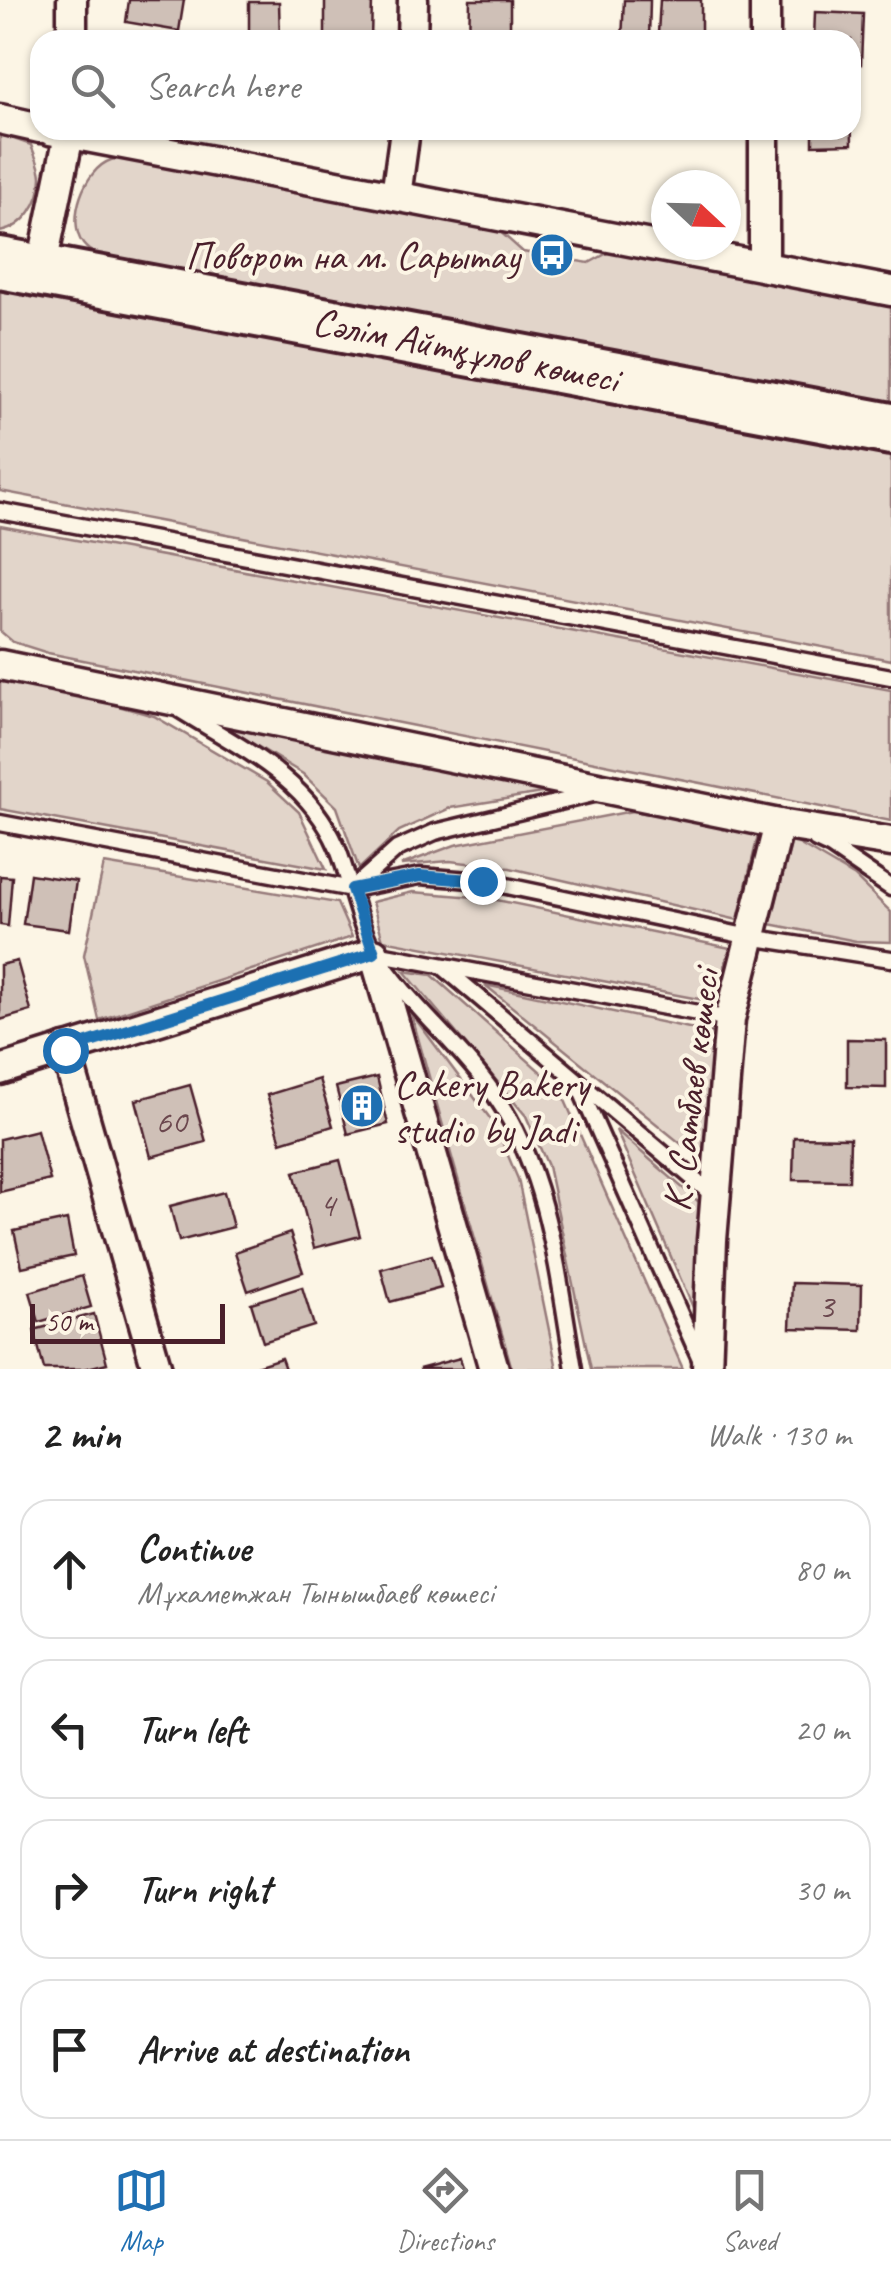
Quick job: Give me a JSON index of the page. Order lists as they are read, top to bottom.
{
  "streets": {
    "highway": ["Сәлім Айтқұлов көшесі"],
    "street": ["К. Сатбаев көшесі"]
  },
  "places": {
    "bus stop": ["Поворот на м. Сарытау"],
    "building": ["Cakery Bakery studio by Jadi"]
  },
  "house_numbers": ["60", "4", "3"],
  "scale_bar": "50 m",
  "north": "right",
  "page": {
    "search": "Search here",
    "scale": "50 m",
    "heading": ["2 min", "Walk · 130 m"],
    "list": [
      ["Continue", "Мұхаметжан Тынышбаев көшесі", "80 m"],
      ["Turn left", "20 m"],
      ["Turn right", "30 m"],
      "Arrive at destination"
    ],
    "nav": ["Map", "Directions", "Saved"]
  }
}
